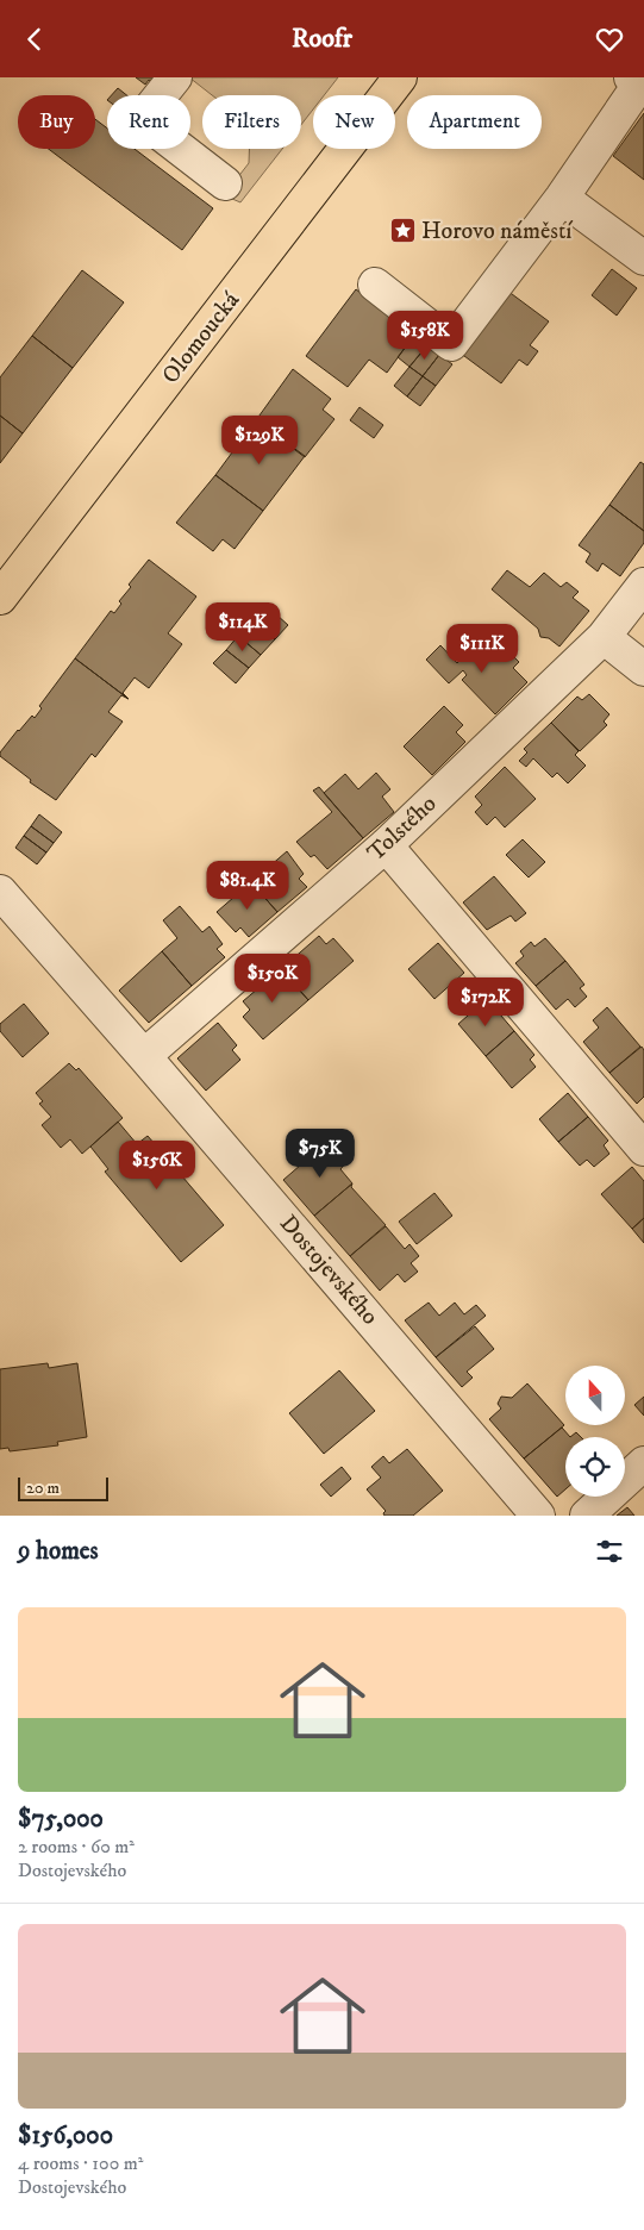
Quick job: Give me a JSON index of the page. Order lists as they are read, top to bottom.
{
  "streets": {
    "main road": ["Olomoucká"],
    "street": ["Tolstého", "Dostojevského"]
  },
  "crossings": [
    ["Tolstého", "Dostojevského"]
  ],
  "places": {
    "place": ["Horovo náměstí"]
  },
  "scale_bar": "20 m",
  "north": "top",
  "page": {
    "header": "Roofr",
    "chip": [
      "Buy",
      "Rent",
      "Filters",
      "New",
      "Apartment"
    ],
    "price": [
      "$158K",
      "$129K",
      "$114K",
      "$111K",
      "$81.4K",
      "$150K",
      "$172K",
      "$75K",
      "$156K"
    ],
    "scale": "20 m",
    "heading": "9 homes",
    "list": [
      {
        "name": "$75,000",
        "note": "2 rooms · 60 m² · Dostojevského"
      },
      {
        "name": "$156,000",
        "note": "4 rooms · 100 m² · Dostojevského"
      }
    ]
  }
}
